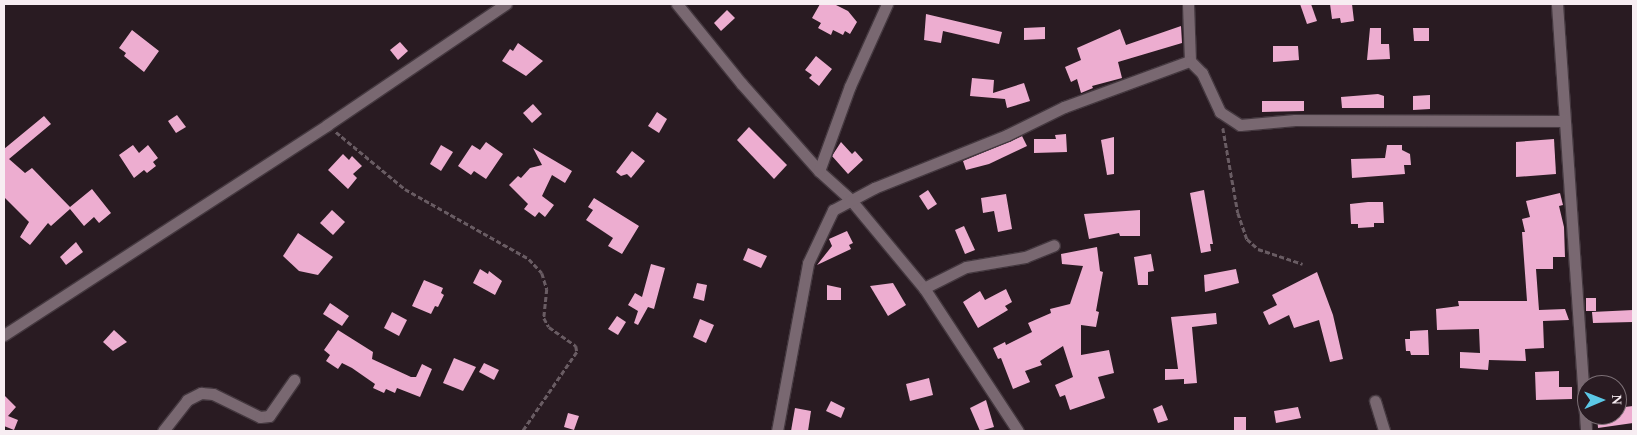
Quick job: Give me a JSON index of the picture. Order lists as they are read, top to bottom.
{
  "north": "right"
}
